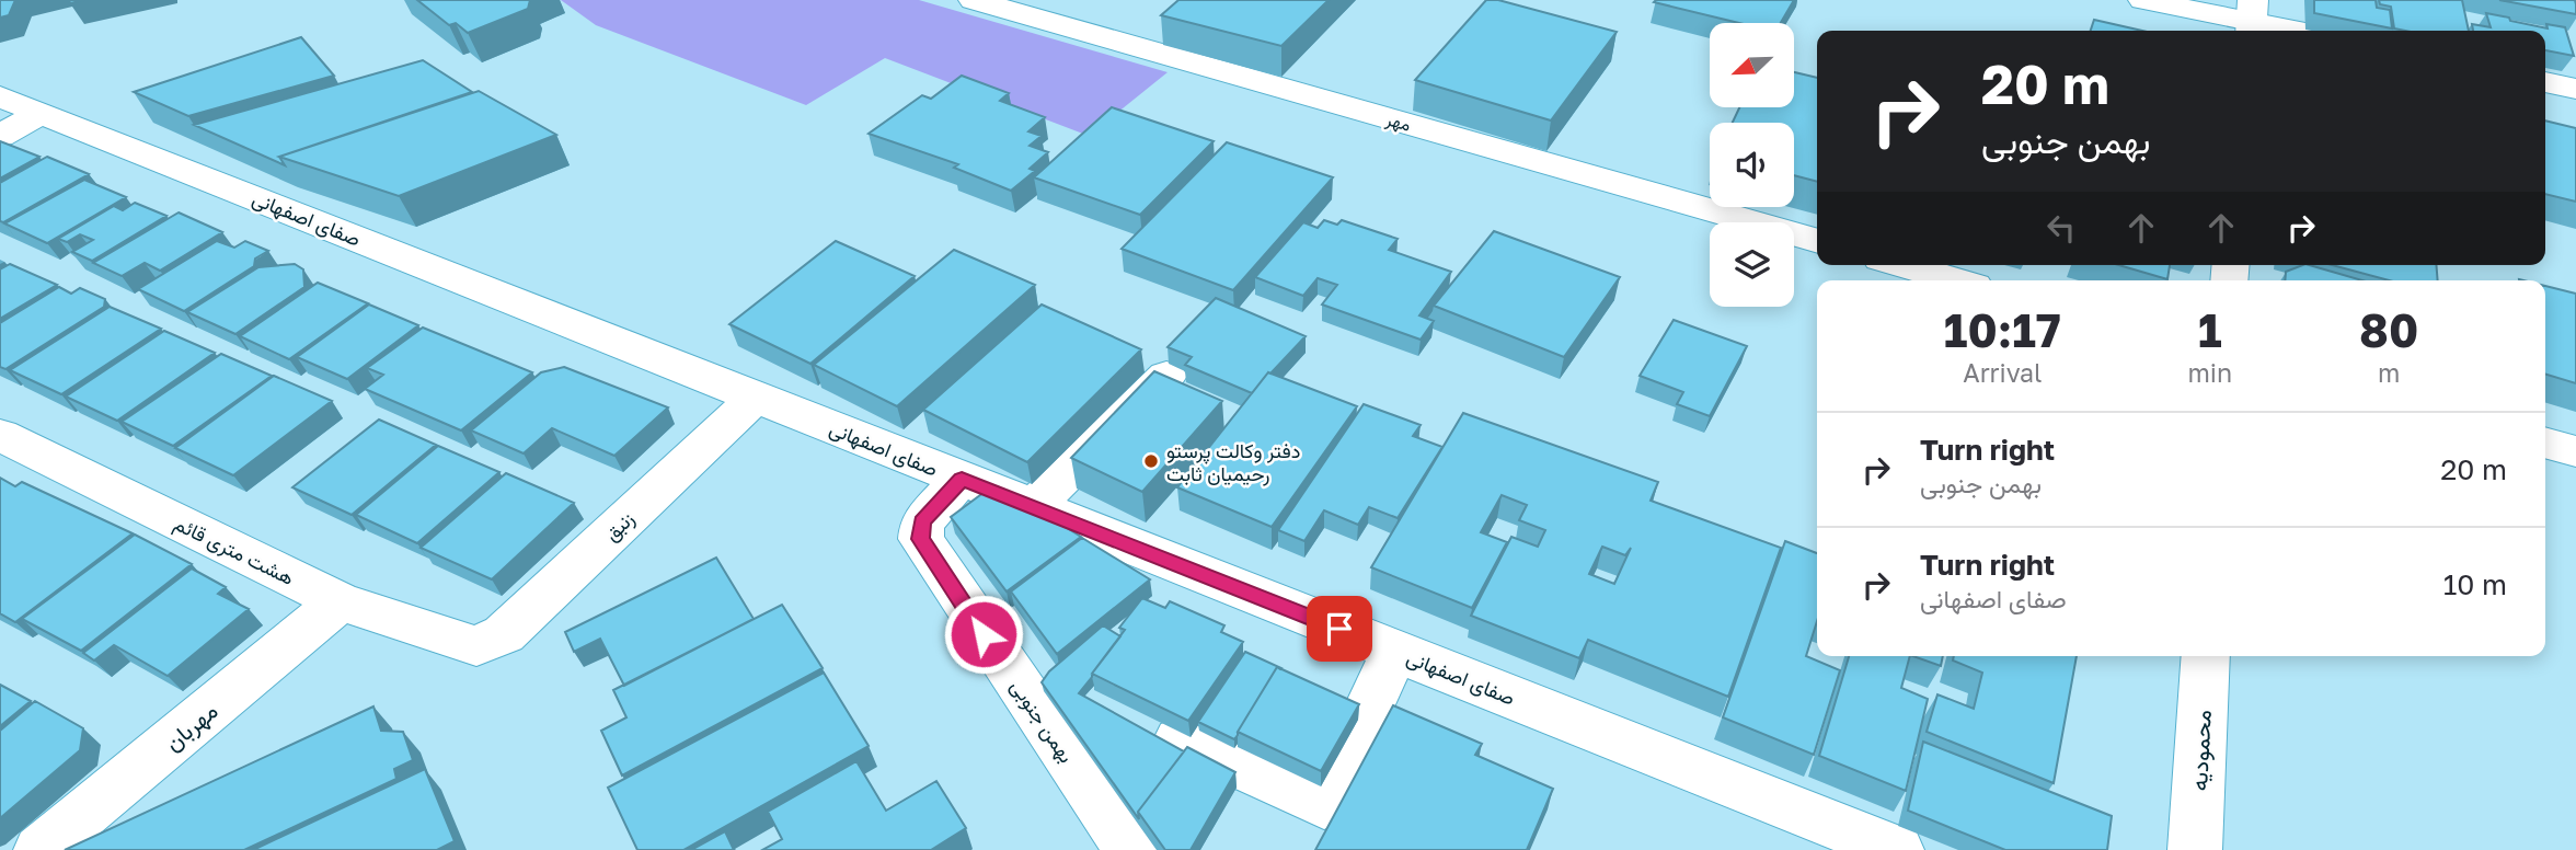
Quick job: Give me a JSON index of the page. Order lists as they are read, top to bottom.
{
  "streets": {
    "street": [
      "مهر",
      "صفای اصفهانی",
      "زنبق",
      "هشت متری قائم",
      "بهمن جنوبی",
      "مهربان",
      "محمودیه"
    ]
  },
  "crossings": [
    ["صفای اصفهانی", "زنبق"],
    ["صفای اصفهانی", "بهمن جنوبی"],
    ["زنبق", "هشت متری قائم"],
    ["هشت متری قائم", "مهربان"]
  ],
  "places": ["دفتر وکالت پرستو رحیمیان ثابت"],
  "north": "bottom left",
  "page": {
    "turn": ["20 m", "بهمن جنوبی"],
    "eta": [
      "10:17",
      "Arrival",
      "1",
      "min",
      "80",
      "m"
    ],
    "list": [
      {
        "name": "Turn right",
        "note": "بهمن جنوبی",
        "value": "20 m"
      },
      {
        "name": "Turn right",
        "note": "صفای اصفهانی",
        "value": "10 m"
      }
    ]
  }
}
